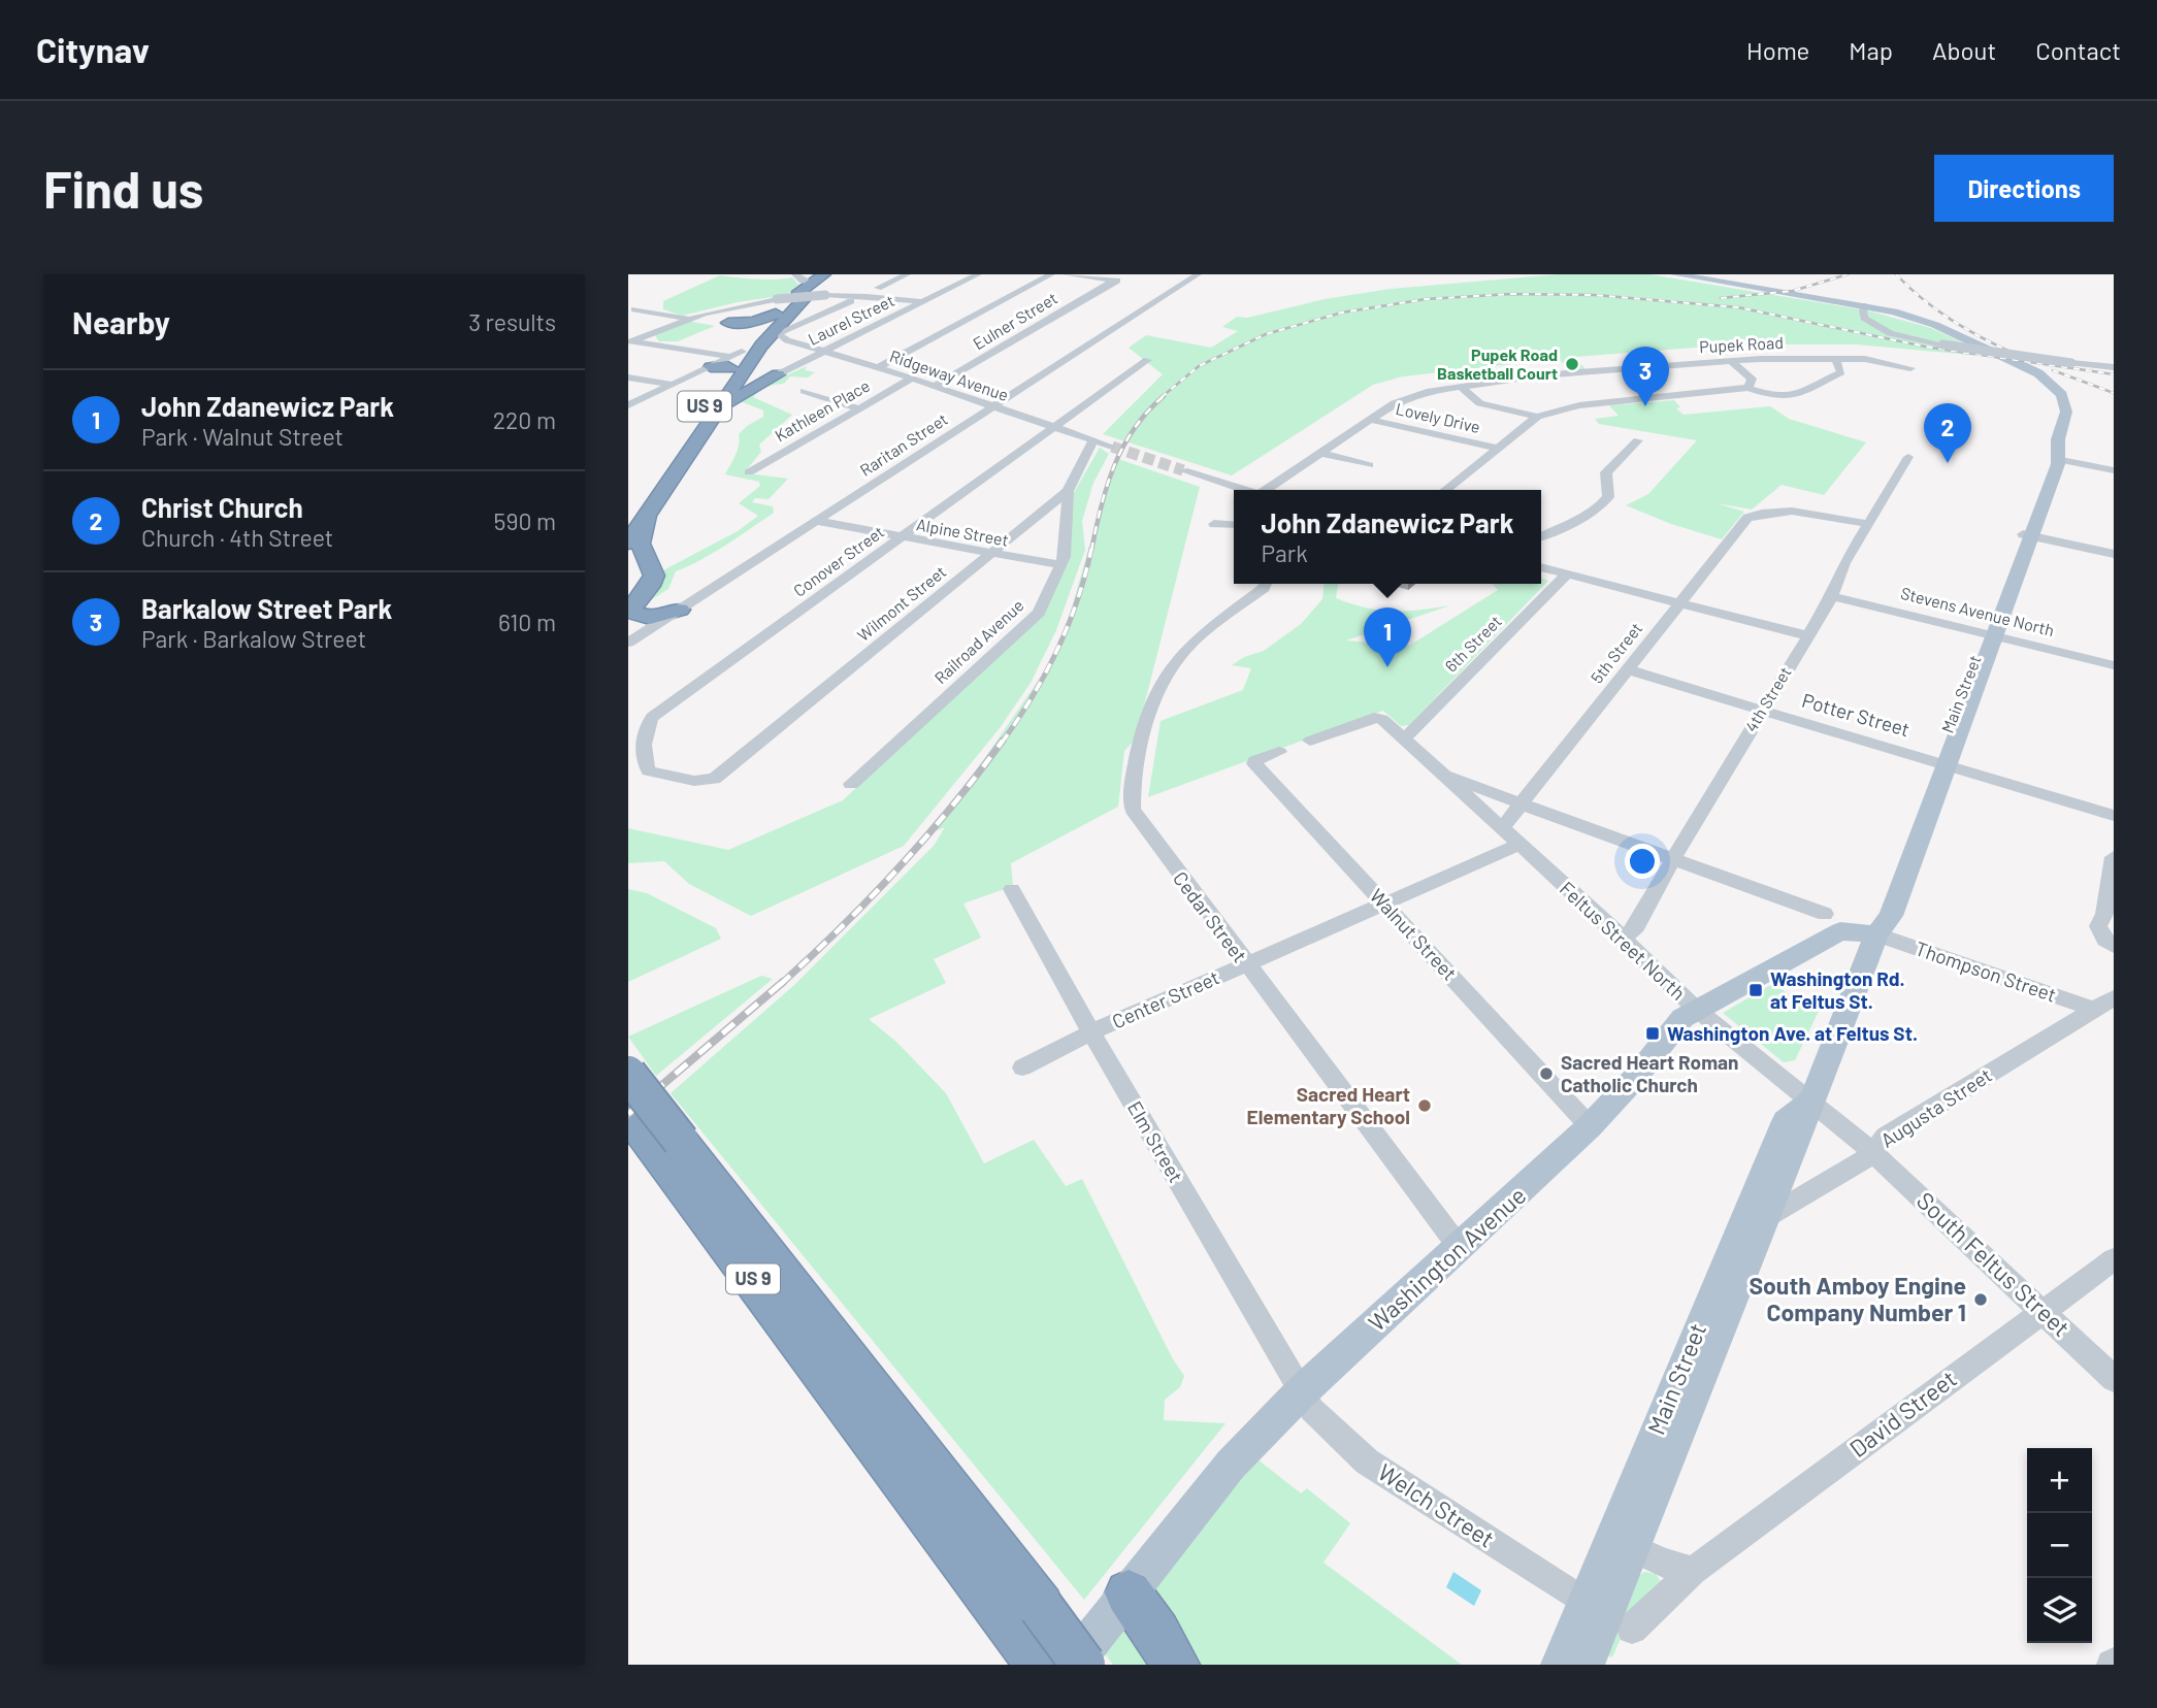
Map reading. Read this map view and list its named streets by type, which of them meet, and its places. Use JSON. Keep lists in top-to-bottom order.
{
  "streets": {
    "highway": ["US 9"],
    "main road": ["Main Street", "Washington Avenue"],
    "street": [
      "Laurel Street",
      "Eulner Street",
      "Pupek Road",
      "Ridgeway Avenue",
      "Kathleen Place",
      "Lovely Drive",
      "Raritan Street",
      "Alpine Street",
      "Conover Street",
      "Wilmont Street",
      "Stevens Avenue North",
      "Railroad Avenue",
      "6th Street",
      "5th Street",
      "4th Street",
      "Potter Street",
      "Cedar Street",
      "Walnut Street",
      "Feltus Street North",
      "Thompson Street",
      "Center Street",
      "Augusta Street",
      "Elm Street",
      "South Feltus Street",
      "David Street",
      "Welch Street"
    ]
  },
  "crossings": [
    ["Laurel Street", "Ridgeway Avenue"],
    ["Eulner Street", "Ridgeway Avenue"],
    ["Pupek Road", "Lovely Drive"],
    ["Ridgeway Avenue", "US 9"],
    ["Ridgeway Avenue", "Kathleen Place"],
    ["Ridgeway Avenue", "Raritan Street"],
    ["Ridgeway Avenue", "Conover Street"],
    ["Ridgeway Avenue", "Wilmont Street"],
    ["Raritan Street", "Alpine Street"],
    ["Alpine Street", "Conover Street"],
    ["Alpine Street", "Wilmont Street"],
    ["Alpine Street", "Railroad Avenue"],
    ["Conover Street", "Wilmont Street"],
    ["Wilmont Street", "Railroad Avenue"],
    ["Stevens Avenue North", "Main Street"],
    ["Stevens Avenue North", "4th Street"],
    ["6th Street", "Feltus Street North"],
    ["5th Street", "4th Street"],
    ["5th Street", "Potter Street"],
    ["5th Street", "Feltus Street North"],
    ["Main Street", "Potter Street"],
    ["Main Street", "Feltus Street North"],
    ["Main Street", "Thompson Street"],
    ["Main Street", "Augusta Street"],
    ["Main Street", "Welch Street"],
    ["4th Street", "Potter Street"],
    ["4th Street", "Feltus Street North"],
    ["Cedar Street", "Center Street"],
    ["Cedar Street", "Washington Avenue"],
    ["Walnut Street", "Center Street"],
    ["Walnut Street", "Washington Avenue"],
    ["Feltus Street North", "Center Street"],
    ["Feltus Street North", "Augusta Street"],
    ["Feltus Street North", "Washington Avenue"],
    ["Feltus Street North", "South Feltus Street"],
    ["Thompson Street", "Augusta Street"],
    ["Center Street", "Elm Street"],
    ["Augusta Street", "South Feltus Street"],
    ["Elm Street", "Washington Avenue"],
    ["Elm Street", "Welch Street"],
    ["Washington Avenue", "Welch Street"],
    ["South Feltus Street", "David Street"]
  ],
  "places": {
    "other": [
      "Pupek Road Basketball Court",
      "Sacred Heart Roman Catholic Church",
      "Sacred Heart Elementary School",
      "South Amboy Engine Company Number 1"
    ],
    "transit": ["Washington Rd. at Feltus St.", "Washington Ave. at Feltus St."]
  },
  "page": {
    "header": "Citynav",
    "nav": [
      "Home",
      "Map",
      "About",
      "Contact"
    ],
    "buttons": "Directions",
    "title": "Find us",
    "heading": ["Nearby", "3 results"],
    "pins": ["3", "2", "1"],
    "list": [
      {
        "mark": "1",
        "name": "John Zdanewicz Park",
        "note": "Park · Walnut Street",
        "value": "220 m"
      },
      {
        "mark": "2",
        "name": "Christ Church",
        "note": "Church · 4th Street",
        "value": "590 m"
      },
      {
        "mark": "3",
        "name": "Barkalow Street Park",
        "note": "Park · Barkalow Street",
        "value": "610 m"
      }
    ],
    "popup": ["John Zdanewicz Park", "Park"],
    "map_buttons": ["+", "−"]
  }
}
